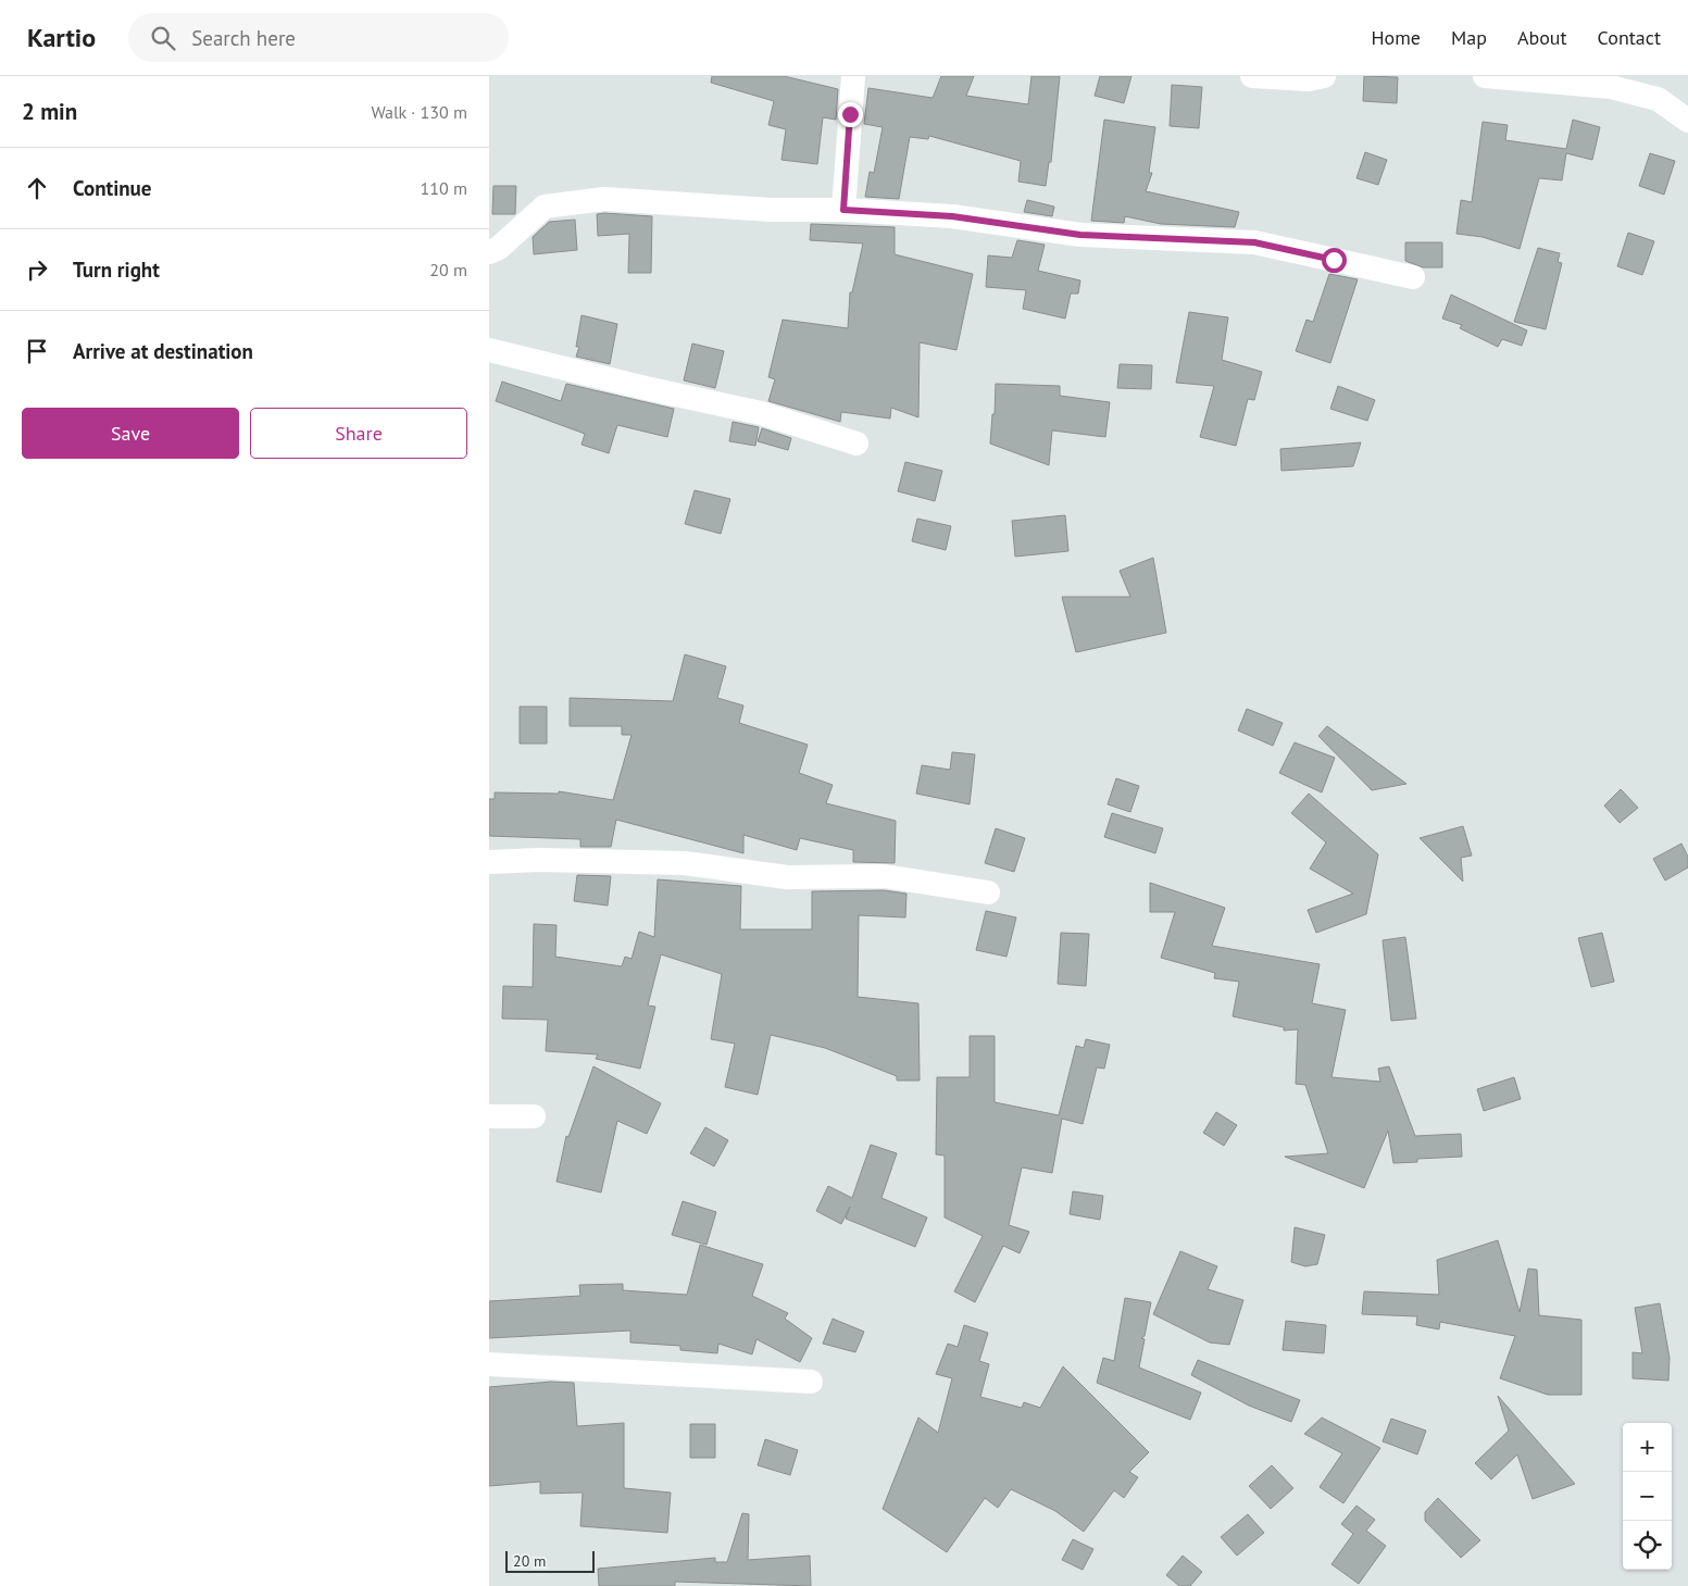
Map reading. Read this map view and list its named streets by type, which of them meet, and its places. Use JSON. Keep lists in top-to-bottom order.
{
  "scale_bar": "20 m",
  "page": {
    "header": "Kartio",
    "search": "Search here",
    "nav": [
      "Home",
      "Map",
      "About",
      "Contact"
    ],
    "heading": ["2 min", "Walk · 130 m"],
    "list": [
      ["Continue", "110 m"],
      ["Turn right", "20 m"],
      "Arrive at destination"
    ],
    "buttons": ["Save", "Share"],
    "map_buttons": ["+", "−"],
    "scale": "20 m"
  }
}
